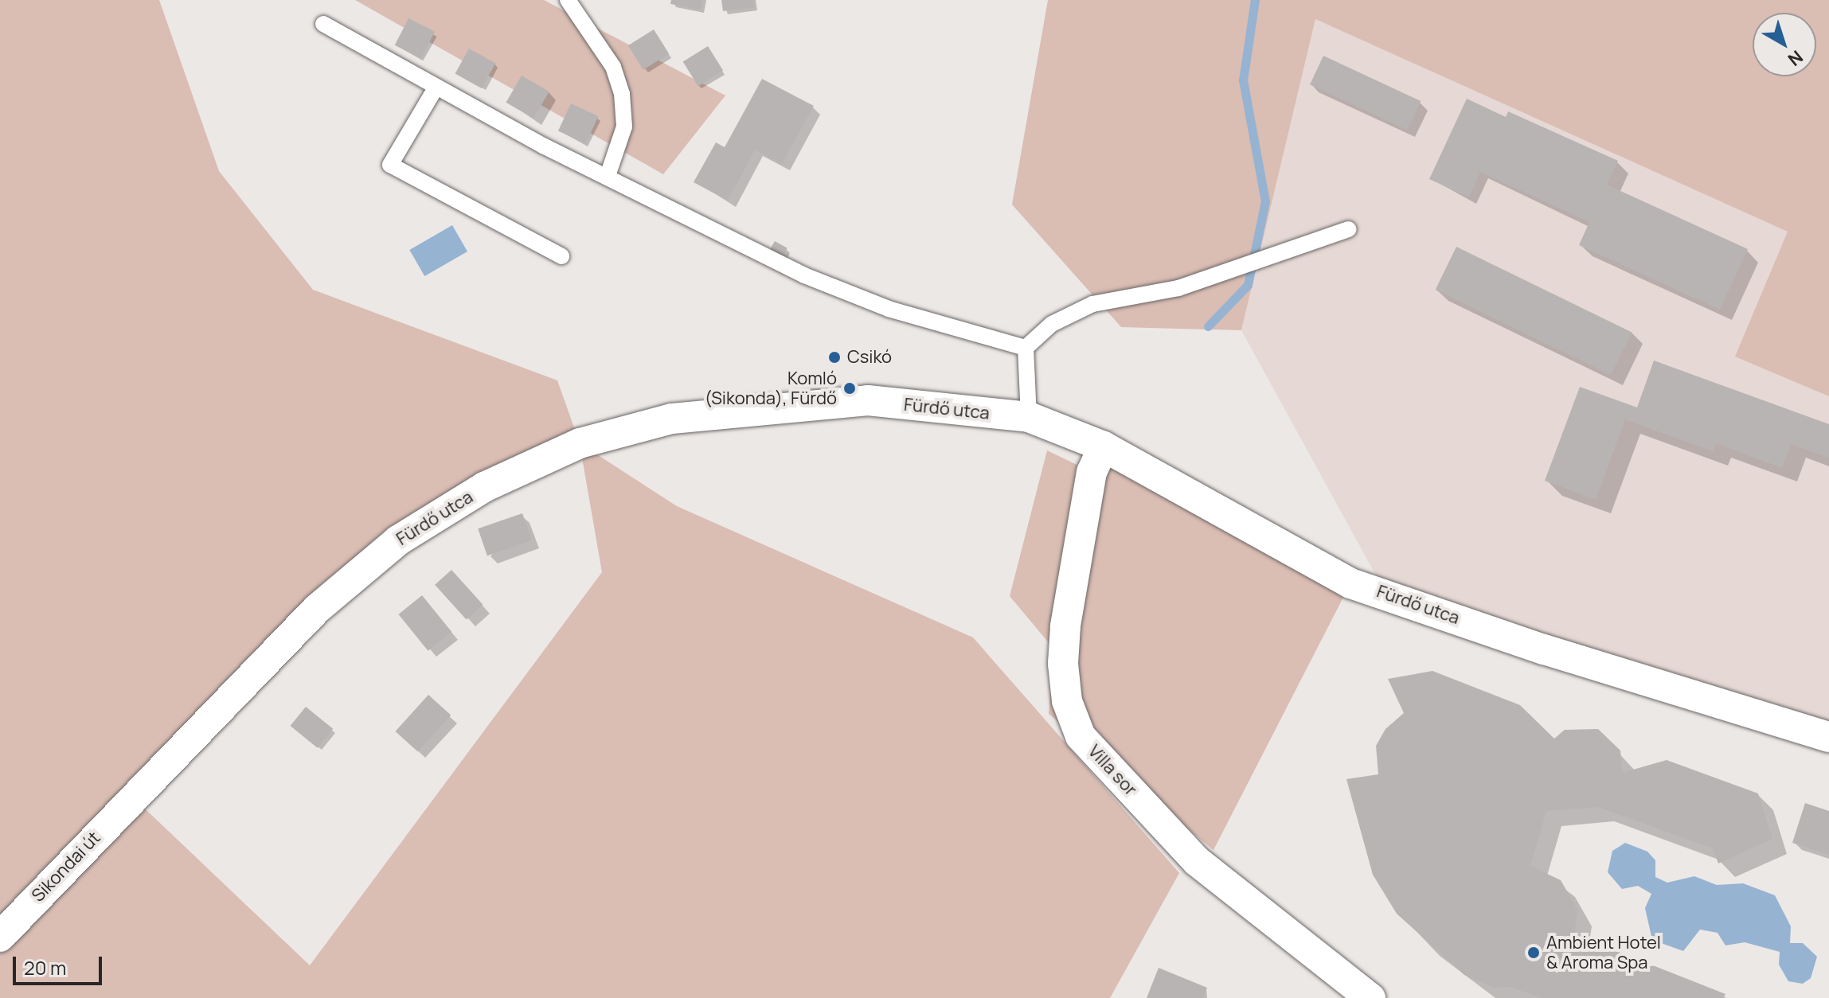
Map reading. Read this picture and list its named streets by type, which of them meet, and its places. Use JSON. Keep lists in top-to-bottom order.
{
  "streets": {
    "street": ["Fürdő utca", "Villa sor", "Sikondai út"]
  },
  "crossings": [
    ["Fürdő utca", "Villa sor"],
    ["Fürdő utca", "Sikondai út"]
  ],
  "places": ["Csikó", "Komló (Sikonda), Fürdő", "Ambient Hotel & Aroma Spa"],
  "scale_bar": "20 m",
  "north": "bottom right"
}
